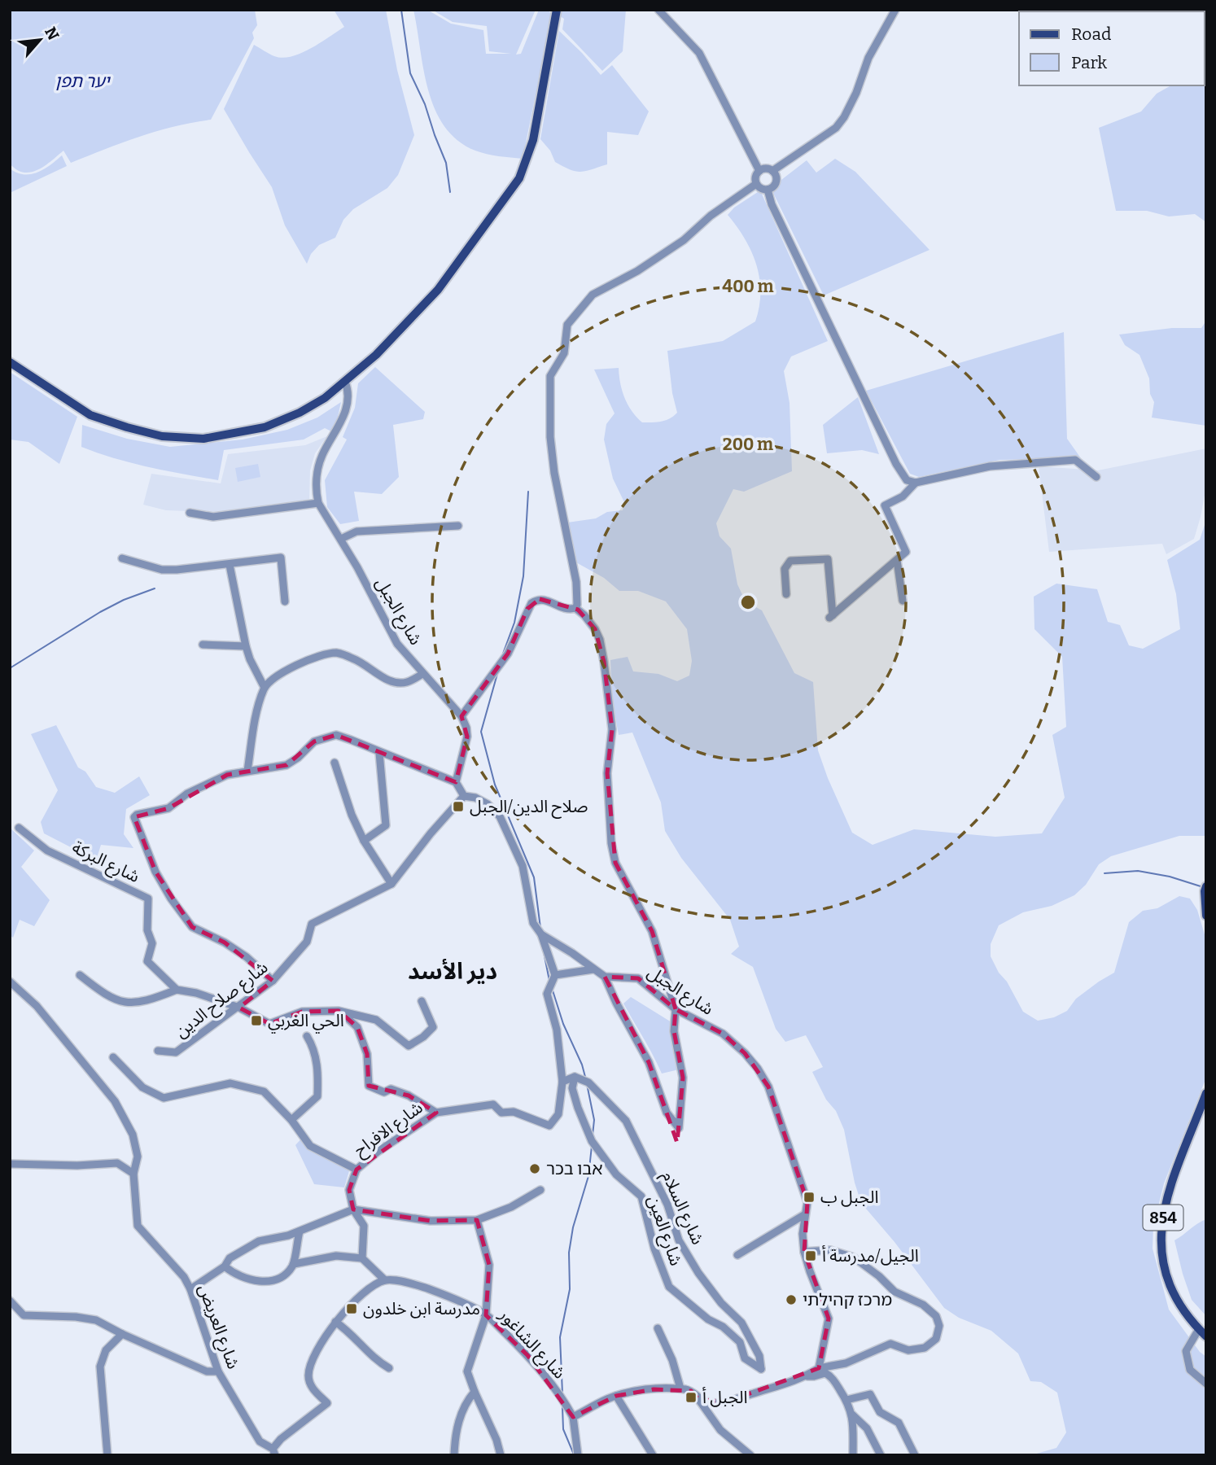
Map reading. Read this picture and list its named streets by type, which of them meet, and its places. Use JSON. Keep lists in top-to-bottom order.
{
  "streets": {
    "main road": ["854"],
    "street": [
      "شارع الجبل",
      "شارع البركة",
      "شارع صلاح الدين",
      "شارع الافراح",
      "شارع السلام",
      "شارع العين",
      "شارع العريض",
      "شارع الشاغور"
    ]
  },
  "crossings": [
    ["شارع السلام", "شارع العين"]
  ],
  "districts": ["دير الأسد"],
  "parks": ["יער תפן"],
  "places": {
    "transit": [
      "صلاح الدين/الجبل",
      "الحي الغربي",
      "الجبل ب",
      "الجيل/مدرسة أ",
      "مدرسة ابن خلدون",
      "الجبل أ"
    ],
    "other": ["אבו בכר", "מרכז קהילתי"]
  },
  "legend": ["Road", "Park"],
  "north": "top right",
  "rings": ["400 m", "200 m"]
}
